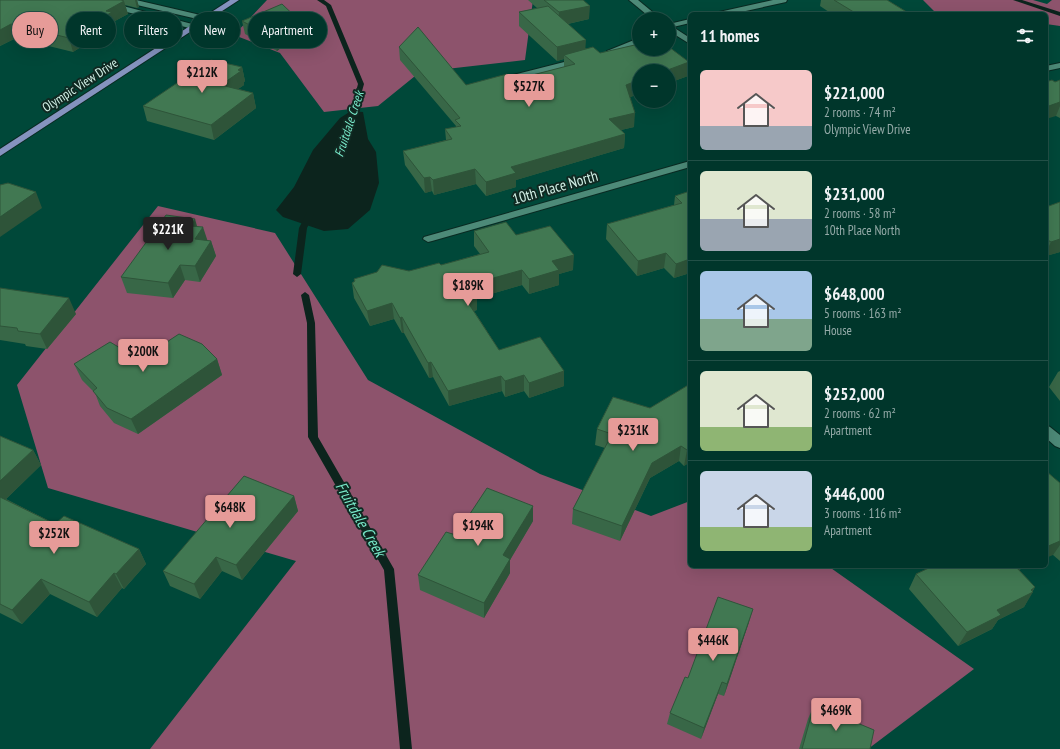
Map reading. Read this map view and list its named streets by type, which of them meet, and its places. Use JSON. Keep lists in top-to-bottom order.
{
  "streets": {
    "main road": ["Olympic View Drive"],
    "street": ["10th Place North"]
  },
  "water": ["Fruitdale Creek"],
  "page": {
    "map_buttons": ["+", "−"],
    "chip": [
      "Buy",
      "Rent",
      "Filters",
      "New",
      "Apartment"
    ],
    "heading": "11 homes",
    "price": [
      "$212K",
      "$527K",
      "$221K",
      "$189K",
      "$200K",
      "$231K",
      "$648K",
      "$194K",
      "$252K",
      "$446K",
      "$469K"
    ],
    "list": [
      {
        "name": "$221,000",
        "note": "2 rooms · 74 m² · Olympic View Drive"
      },
      {
        "name": "$231,000",
        "note": "2 rooms · 58 m² · 10th Place North"
      },
      {
        "name": "$648,000",
        "note": "5 rooms · 163 m² · House"
      },
      {
        "name": "$252,000",
        "note": "2 rooms · 62 m² · Apartment"
      },
      {
        "name": "$446,000",
        "note": "3 rooms · 116 m² · Apartment"
      }
    ]
  }
}
